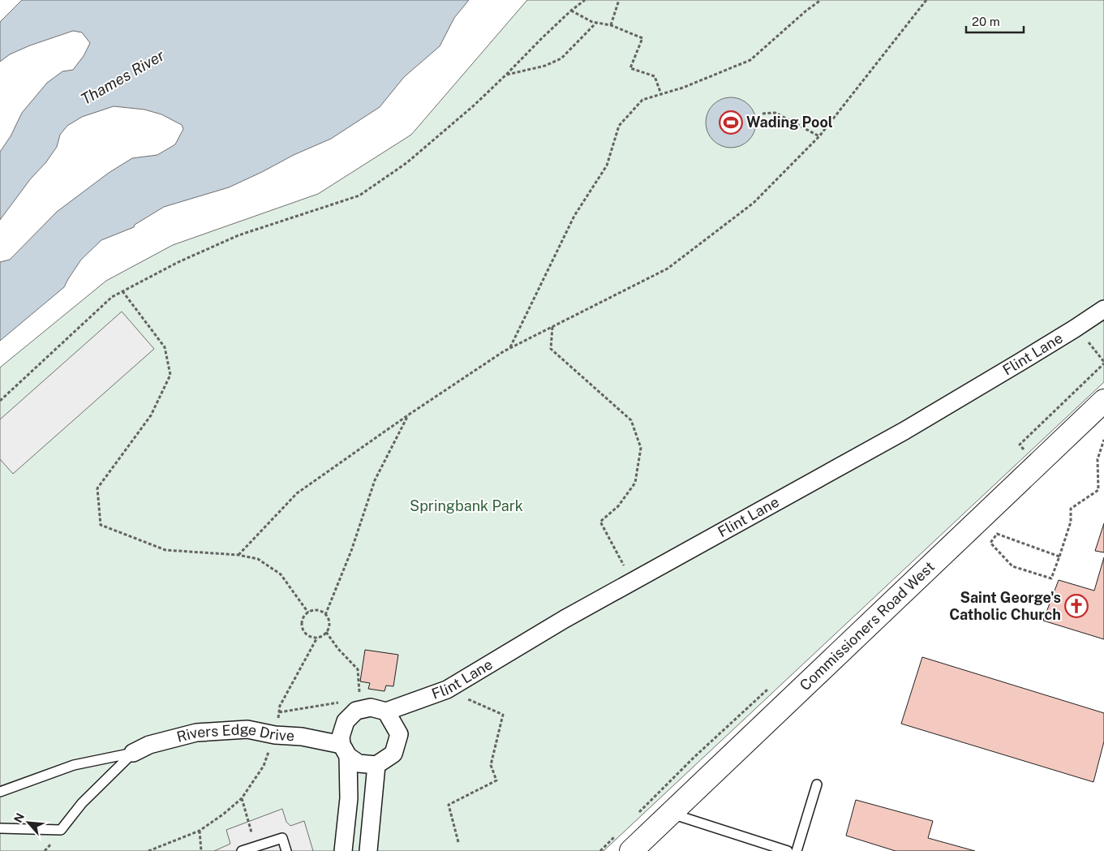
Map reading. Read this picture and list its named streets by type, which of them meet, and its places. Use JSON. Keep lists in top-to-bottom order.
{
  "streets": {
    "main road": ["Commissioners Road West"],
    "street": ["Flint Lane", "Rivers Edge Drive"]
  },
  "crossings": [
    ["Flint Lane", "Rivers Edge Drive"]
  ],
  "water": ["Thames River"],
  "parks": ["Springbank Park"],
  "places": {
    "sports": ["Wading Pool"],
    "church": ["Saint George's Catholic Church"]
  },
  "scale_bar": "20 m",
  "north": "top left"
}
